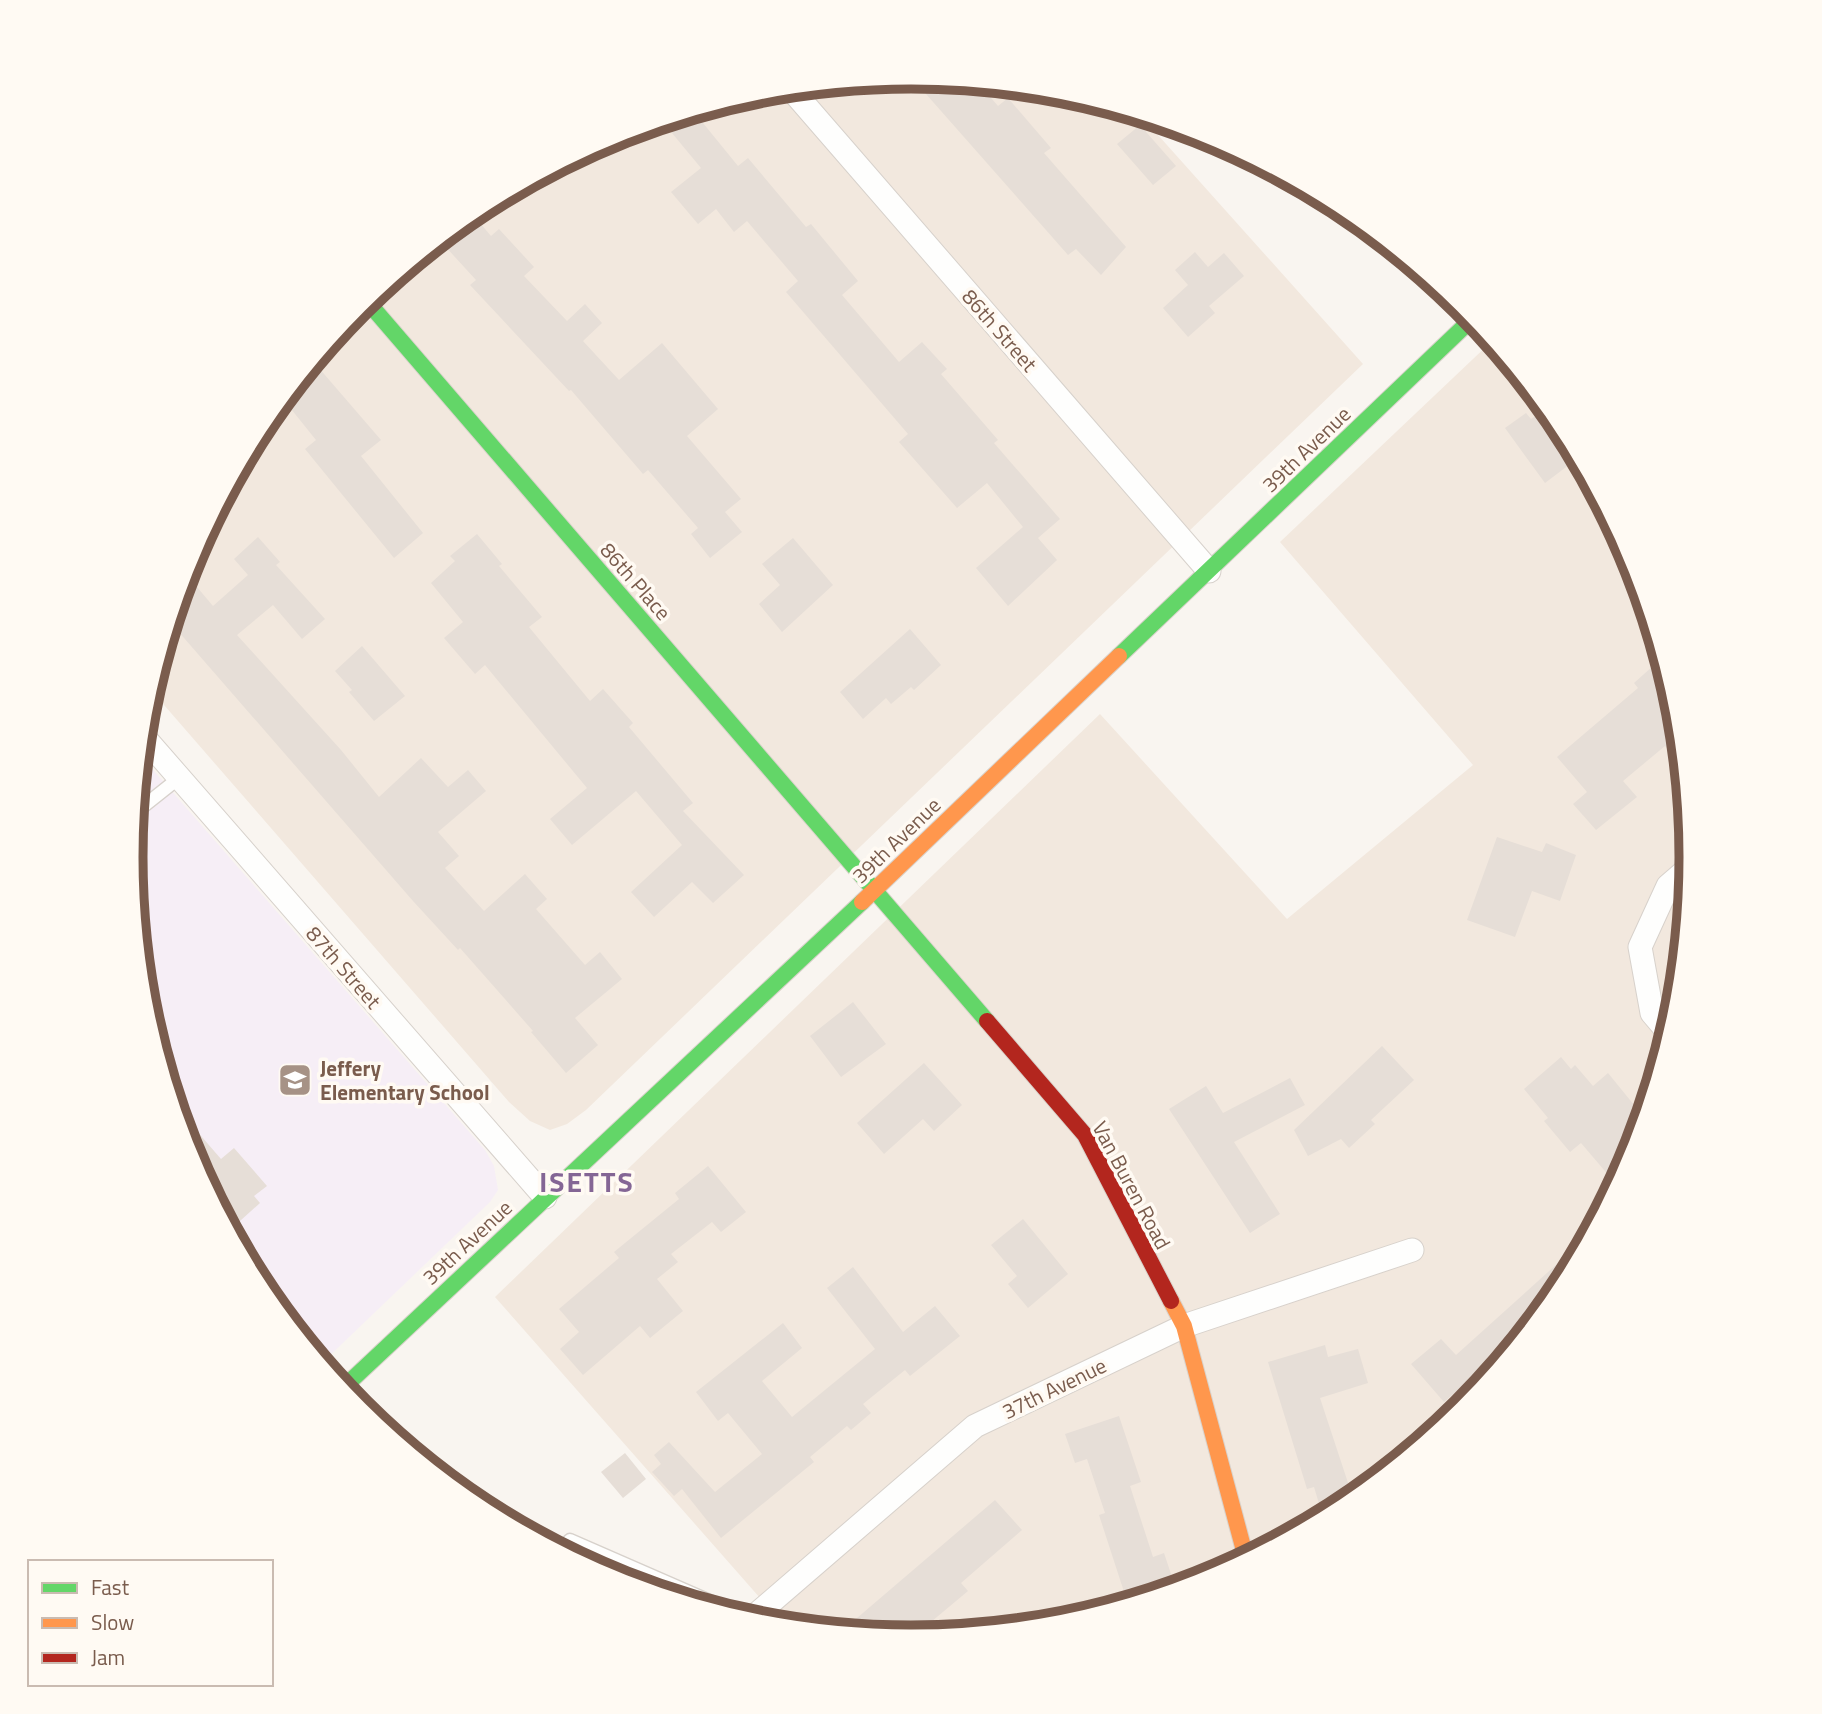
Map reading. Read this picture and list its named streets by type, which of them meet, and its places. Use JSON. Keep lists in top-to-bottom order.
{
  "streets": {
    "main road": ["39th Avenue", "86th Place", "Van Buren Road"],
    "street": ["86th Street", "87th Street", "37th Avenue"]
  },
  "crossings": [
    ["86th Street", "39th Avenue"],
    ["39th Avenue", "86th Place"],
    ["39th Avenue", "87th Street"],
    ["39th Avenue", "Van Buren Road"],
    ["86th Place", "Van Buren Road"],
    ["Van Buren Road", "37th Avenue"]
  ],
  "districts": ["ISETTS"],
  "places": {
    "school or university": ["Jeffery Elementary School"]
  },
  "legend": ["Fast", "Slow", "Jam"]
}
